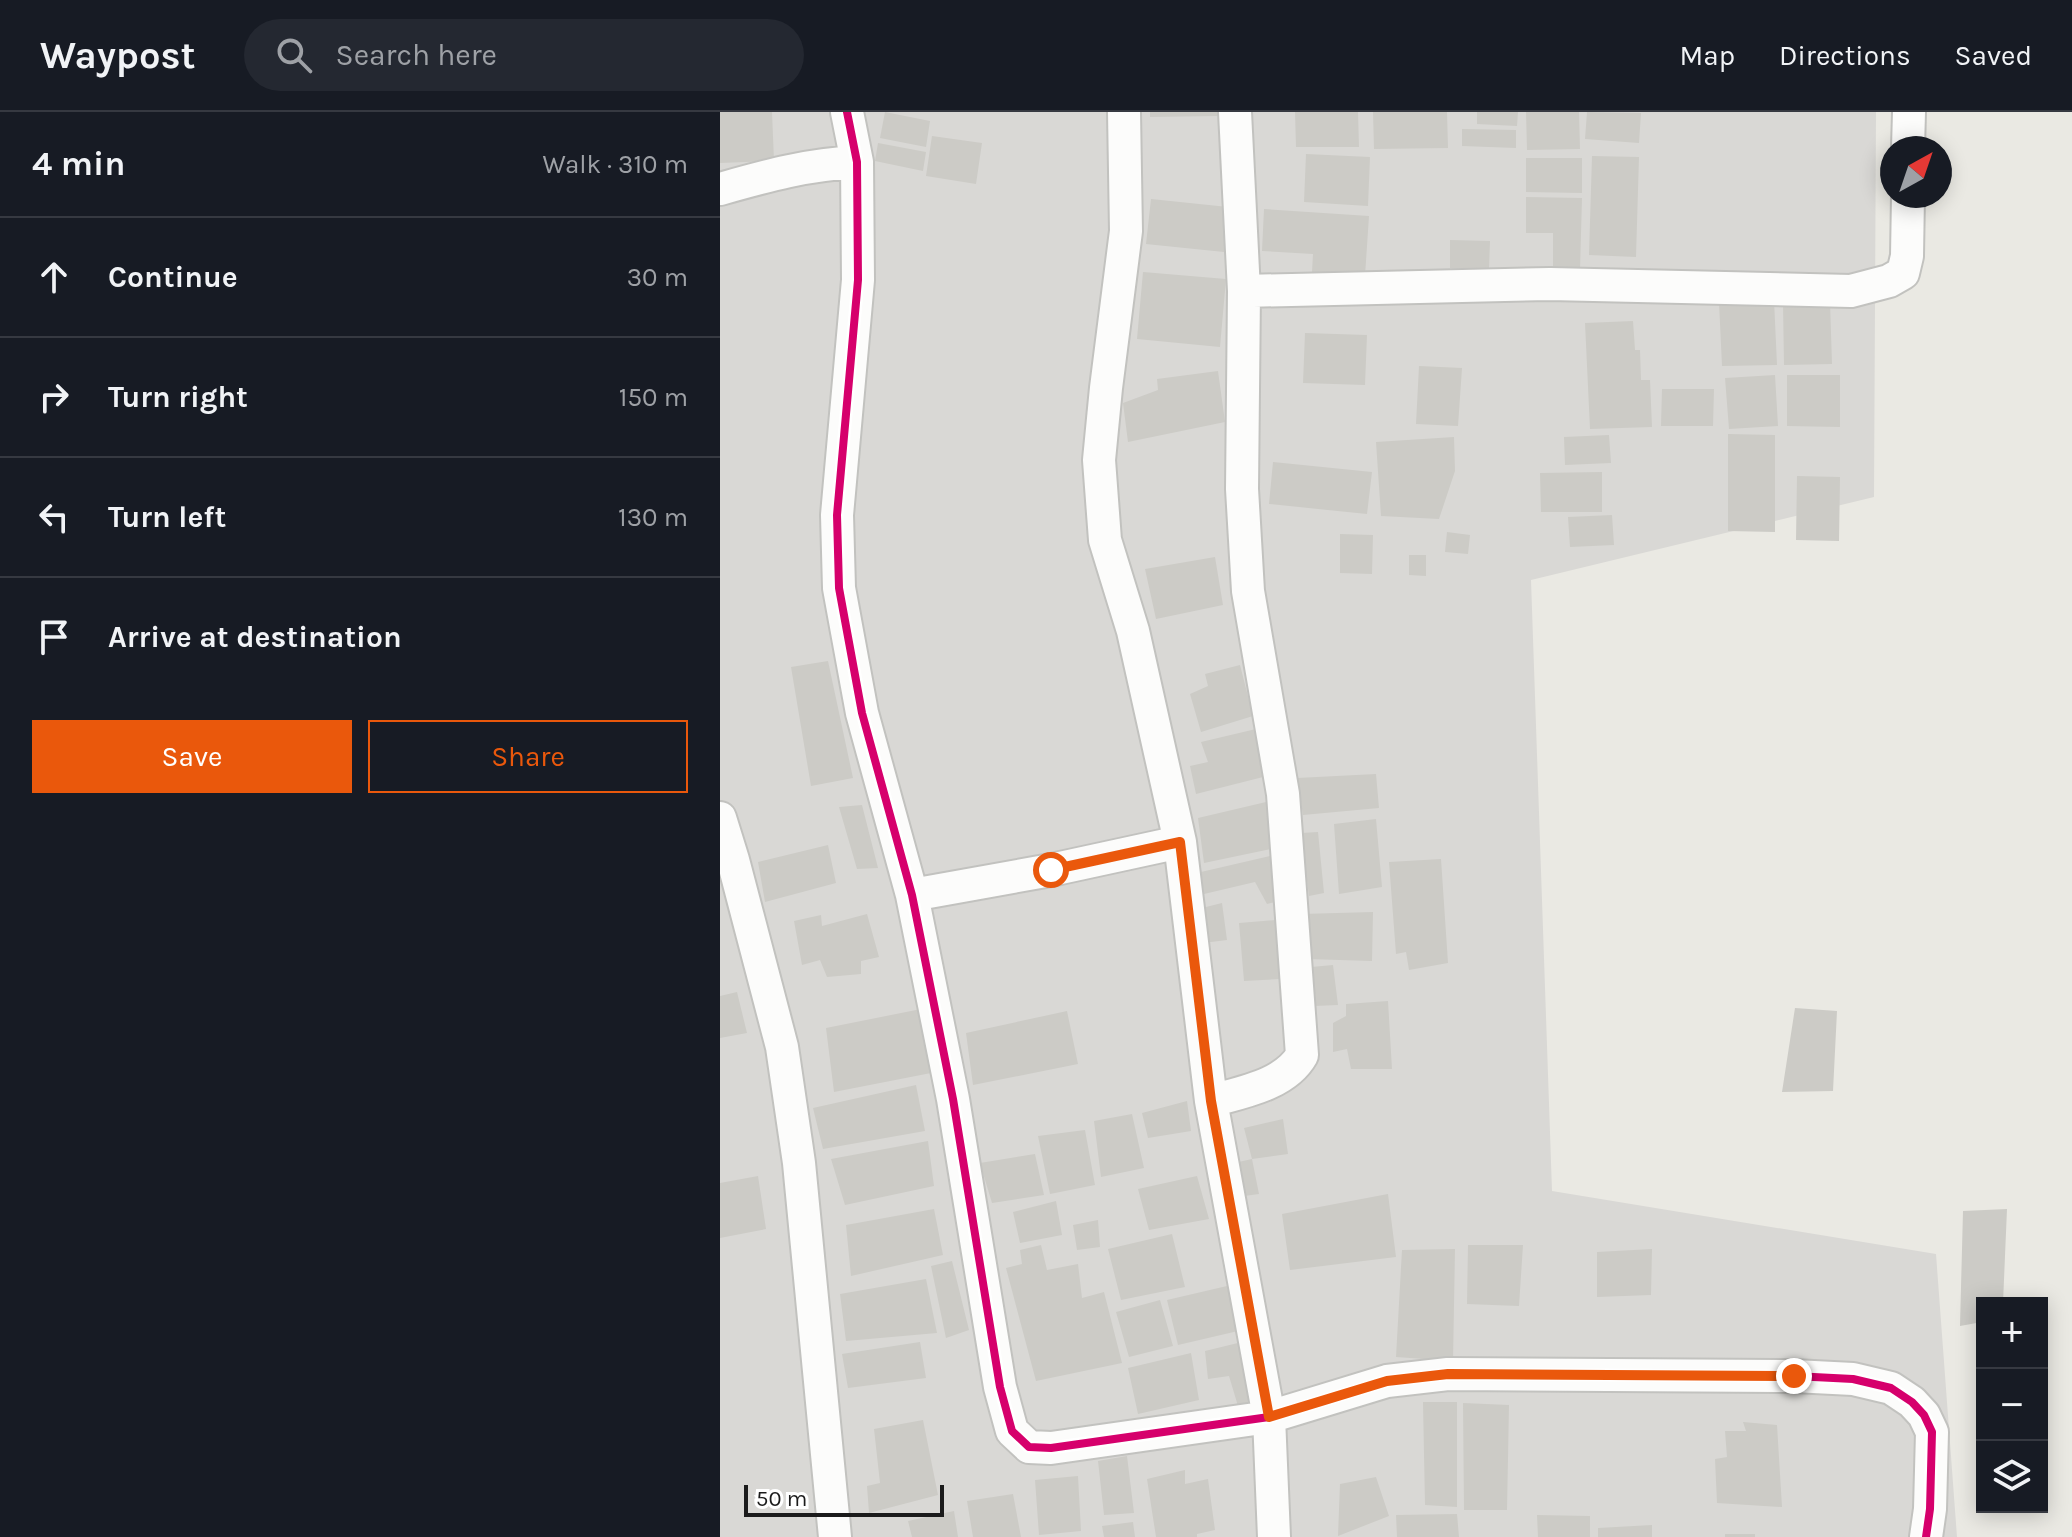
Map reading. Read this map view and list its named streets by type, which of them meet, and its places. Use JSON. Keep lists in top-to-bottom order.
{
  "scale_bar": "50 m",
  "north": "top right",
  "page": {
    "header": "Waypost",
    "search": "Search here",
    "nav": ["Map", "Directions", "Saved"],
    "heading": ["4 min", "Walk · 310 m"],
    "list": [
      ["Continue", "30 m"],
      ["Turn right", "150 m"],
      ["Turn left", "130 m"],
      "Arrive at destination"
    ],
    "buttons": ["Save", "Share"],
    "map_buttons": ["+", "−"],
    "scale": "50 m"
  }
}
